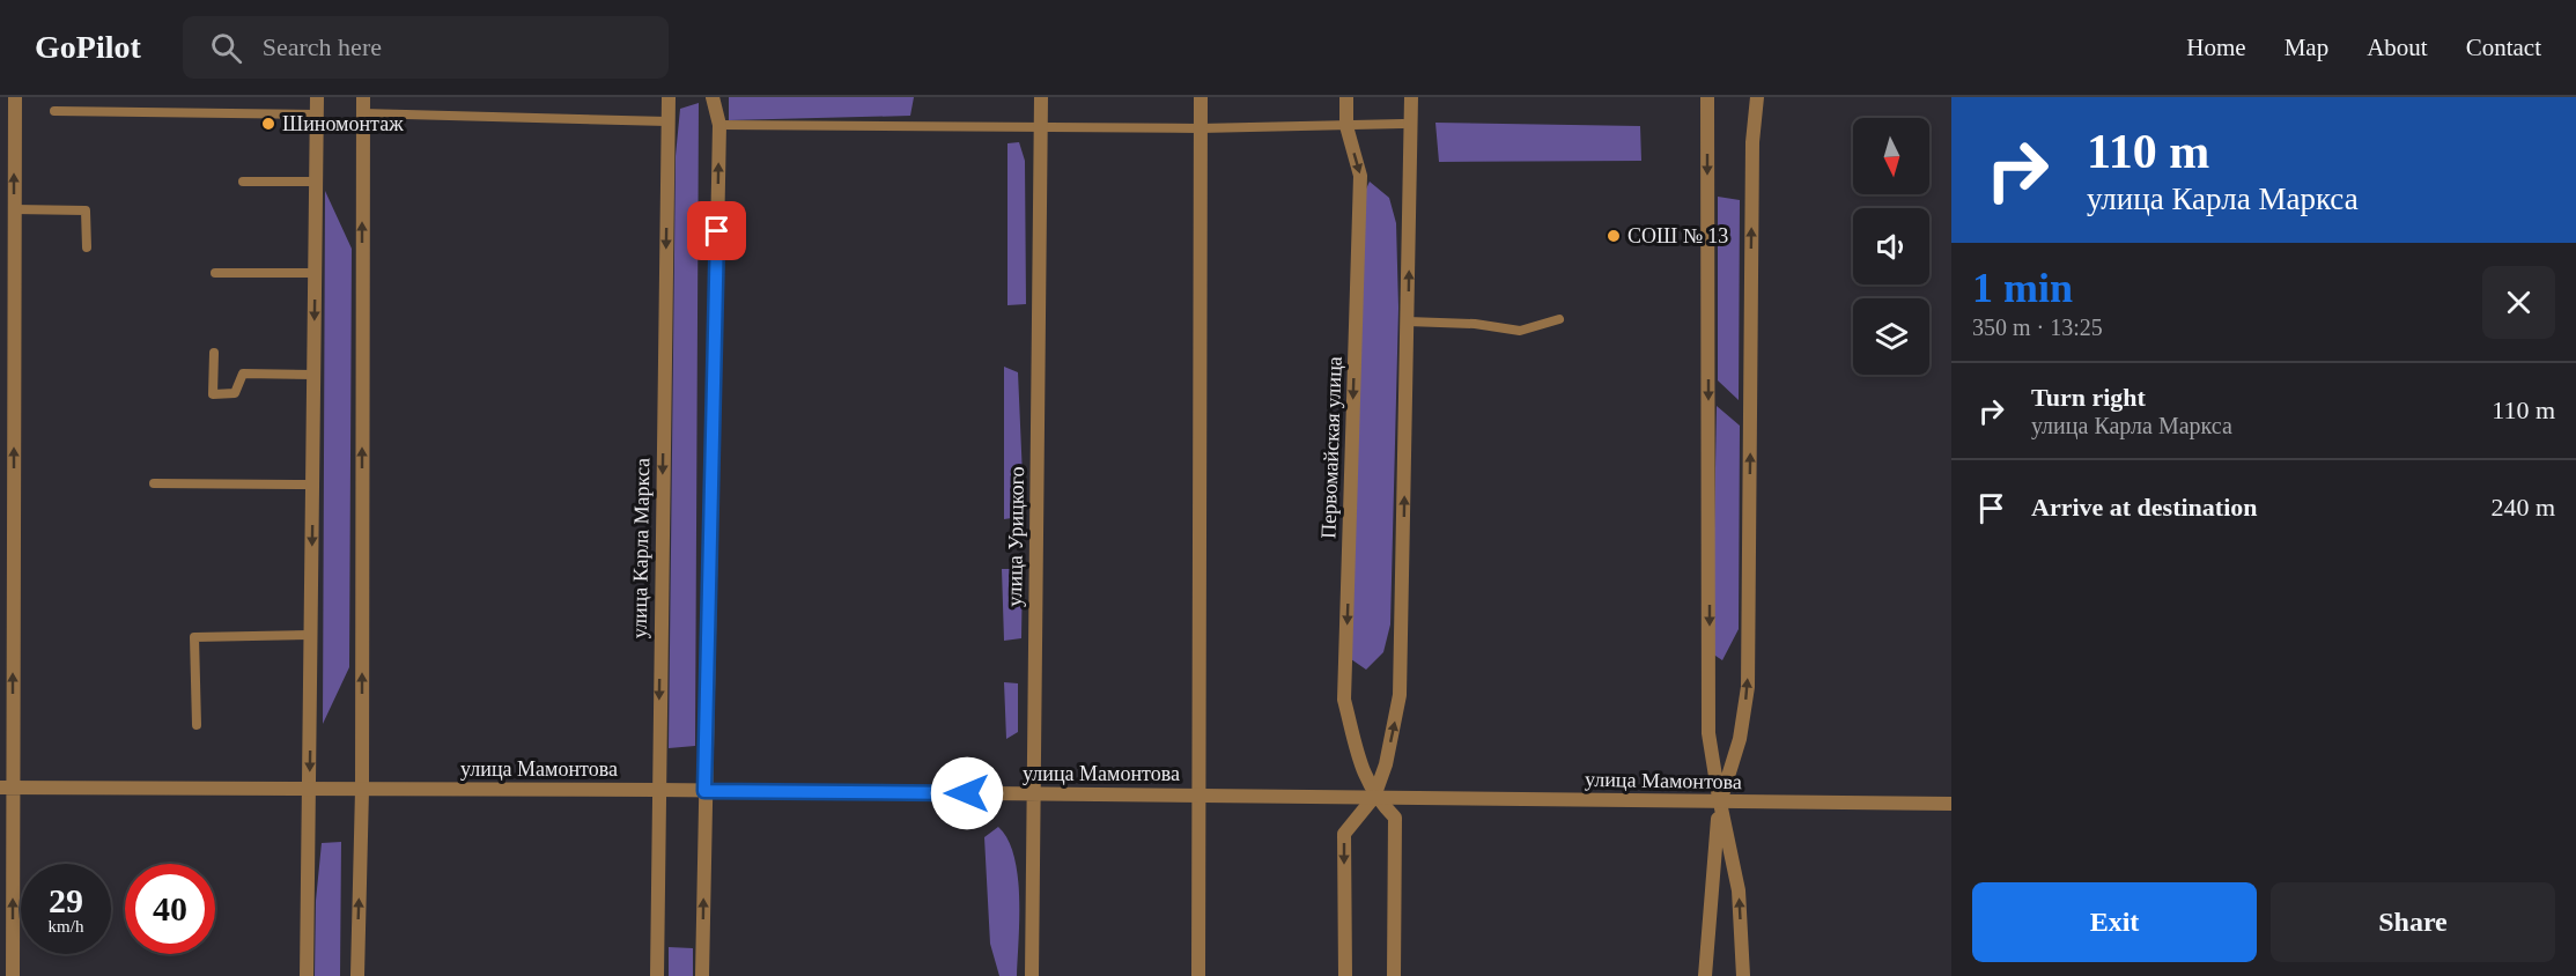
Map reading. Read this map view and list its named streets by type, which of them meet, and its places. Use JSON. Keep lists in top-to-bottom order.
{
  "streets": {
    "street": [
      "Первомайская улица",
      "улица Урицкого",
      "улица Карла Маркса",
      "улица Мамонтова"
    ]
  },
  "crossings": [
    ["Первомайская улица", "улица Мамонтова"],
    ["улица Урицкого", "улица Мамонтова"],
    ["улица Карла Маркса", "улица Мамонтова"]
  ],
  "places": ["Шиномонтаж", "СОШ № 13"],
  "north": "bottom",
  "page": {
    "header": "GoPilot",
    "search": "Search here",
    "nav": [
      "Home",
      "Map",
      "About",
      "Contact"
    ],
    "turn": ["110 m", "улица Карла Маркса"],
    "heading": ["1 min", "350 m · 13:25"],
    "list": [
      {
        "name": "Turn right",
        "note": "улица Карла Маркса",
        "value": "110 m"
      },
      {
        "name": "Arrive at destination",
        "value": "240 m"
      }
    ],
    "speed": "29 km/h",
    "limit": "40",
    "buttons": ["Exit", "Share"]
  }
}
